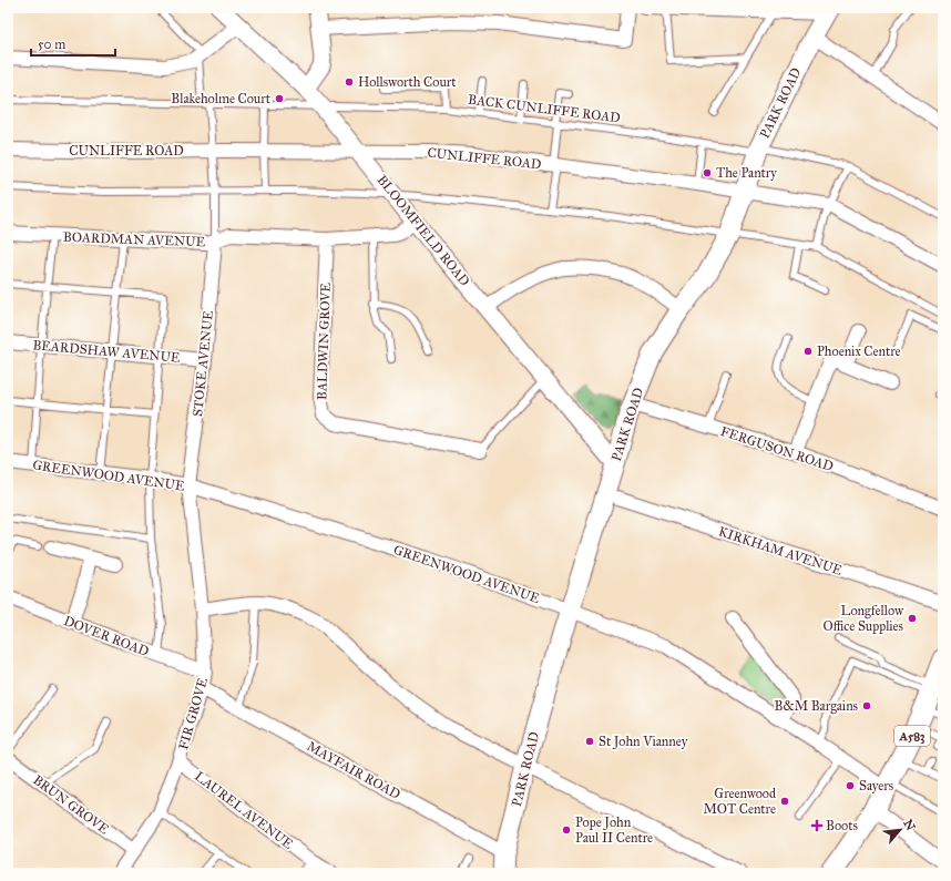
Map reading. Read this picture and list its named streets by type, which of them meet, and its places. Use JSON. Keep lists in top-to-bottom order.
{
  "streets": {
    "main road": ["PARK ROAD", "A583"],
    "street": [
      "CUNLIFFE ROAD",
      "BLOOMFIELD ROAD",
      "BOARDMAN AVENUE",
      "BALDWIN GROVE",
      "BEARDSHAW AVENUE",
      "STOKE AVENUE",
      "FERGUSON ROAD",
      "GREENWOOD AVENUE",
      "KIRKHAM AVENUE",
      "DOVER ROAD",
      "FIR GROVE",
      "MAYFAIR ROAD",
      "BRUN GROVE",
      "LAUREL AVENUE"
    ],
    "lane": ["BACK CUNLIFFE ROAD"]
  },
  "crossings": [
    ["PARK ROAD", "BACK CUNLIFFE ROAD"],
    ["PARK ROAD", "CUNLIFFE ROAD"],
    ["PARK ROAD", "BLOOMFIELD ROAD"],
    ["PARK ROAD", "FERGUSON ROAD"],
    ["PARK ROAD", "GREENWOOD AVENUE"],
    ["PARK ROAD", "MAYFAIR ROAD"],
    ["BACK CUNLIFFE ROAD", "BLOOMFIELD ROAD"],
    ["CUNLIFFE ROAD", "BLOOMFIELD ROAD"],
    ["BLOOMFIELD ROAD", "BOARDMAN AVENUE"],
    ["BOARDMAN AVENUE", "BALDWIN GROVE"],
    ["BOARDMAN AVENUE", "STOKE AVENUE"],
    ["BEARDSHAW AVENUE", "STOKE AVENUE"],
    ["STOKE AVENUE", "GREENWOOD AVENUE"],
    ["STOKE AVENUE", "FIR GROVE"],
    ["GREENWOOD AVENUE", "FIR GROVE"],
    ["GREENWOOD AVENUE", "A583"],
    ["DOVER ROAD", "FIR GROVE"],
    ["FIR GROVE", "MAYFAIR ROAD"],
    ["FIR GROVE", "BRUN GROVE"],
    ["FIR GROVE", "LAUREL AVENUE"]
  ],
  "places": {
    "other": [
      "Hollsworth Court",
      "Blakeholme Court",
      "The Pantry",
      "Phoenix Centre",
      "Longfellow Office Supplies",
      "B&M Bargains",
      "St John Vianney",
      "Sayers",
      "Greenwood MOT Centre",
      "Pope John Paul II Centre"
    ],
    "health": ["Boots"]
  },
  "scale_bar": "50 m",
  "north": "top right"
}
